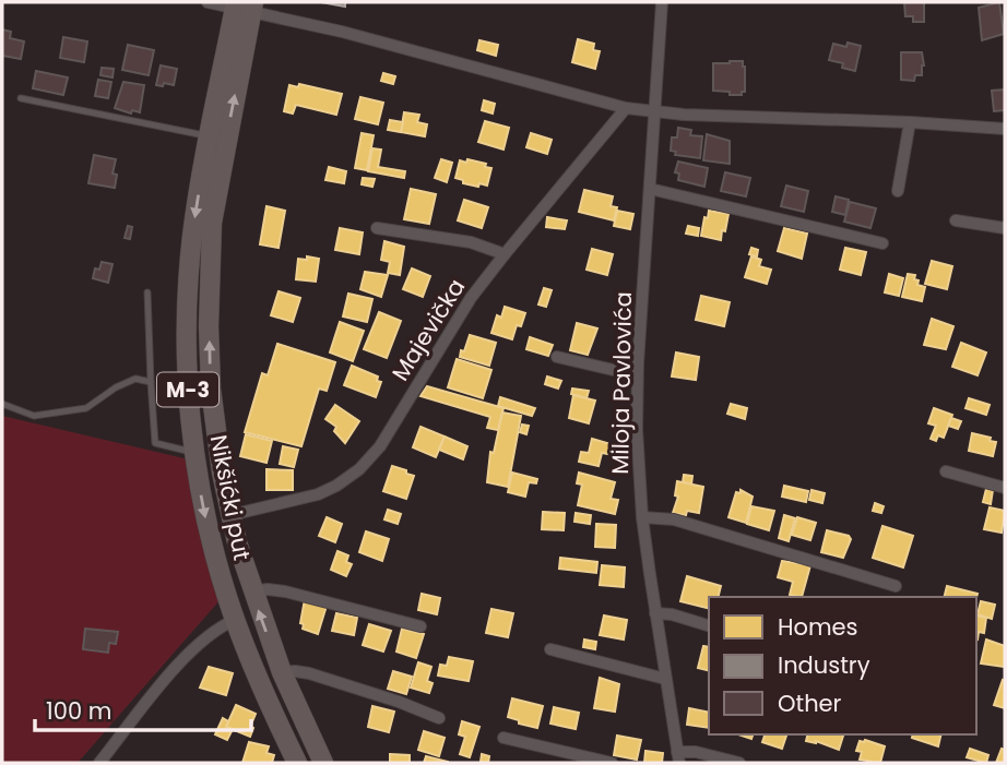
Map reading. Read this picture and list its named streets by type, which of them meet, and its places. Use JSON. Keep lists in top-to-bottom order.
{
  "streets": {
    "main road": ["M-3", "Nikšićki put"],
    "street": ["Majevička", "Miloja Pavlovića"]
  },
  "legend": ["Homes", "Industry", "Other"],
  "scale_bar": "100 m"
}
